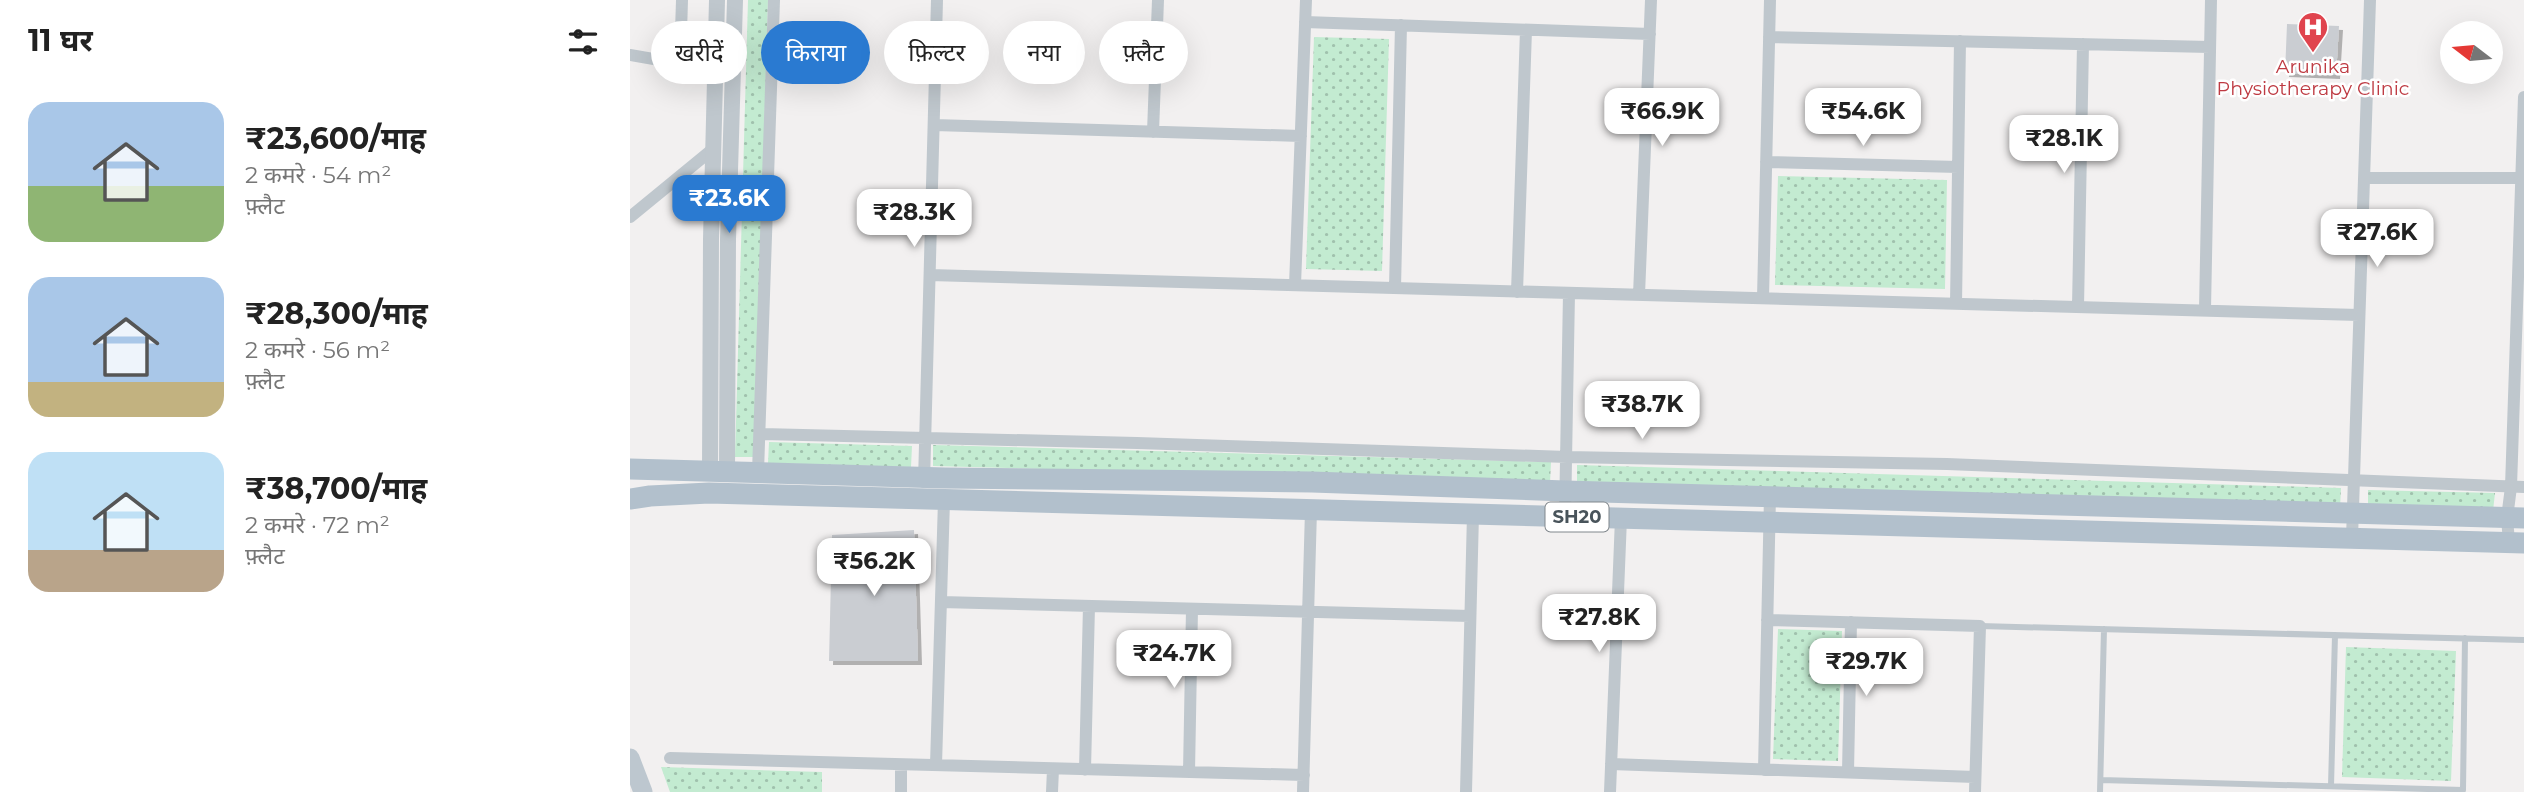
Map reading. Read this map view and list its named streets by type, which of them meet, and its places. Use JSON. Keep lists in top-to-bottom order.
{
  "streets": {
    "main road": ["SH20"]
  },
  "places": {
    "hospital": ["Arunika Physiotherapy Clinic"]
  },
  "north": "left",
  "page": {
    "heading": "11 घर",
    "chip": [
      "खरीदें",
      "किराया",
      "फ़िल्टर",
      "नया",
      "फ़्लैट"
    ],
    "list": [
      {
        "name": "₹23,600/माह",
        "note": "2 कमरे · 54 m² · फ़्लैट"
      },
      {
        "name": "₹28,300/माह",
        "note": "2 कमरे · 56 m² · फ़्लैट"
      },
      {
        "name": "₹38,700/माह",
        "note": "2 कमरे · 72 m² · फ़्लैट"
      }
    ],
    "price": [
      "₹66.9K",
      "₹54.6K",
      "₹28.1K",
      "₹23.6K",
      "₹28.3K",
      "₹27.6K",
      "₹38.7K",
      "₹56.2K",
      "₹27.8K",
      "₹24.7K",
      "₹29.7K"
    ]
  }
}
